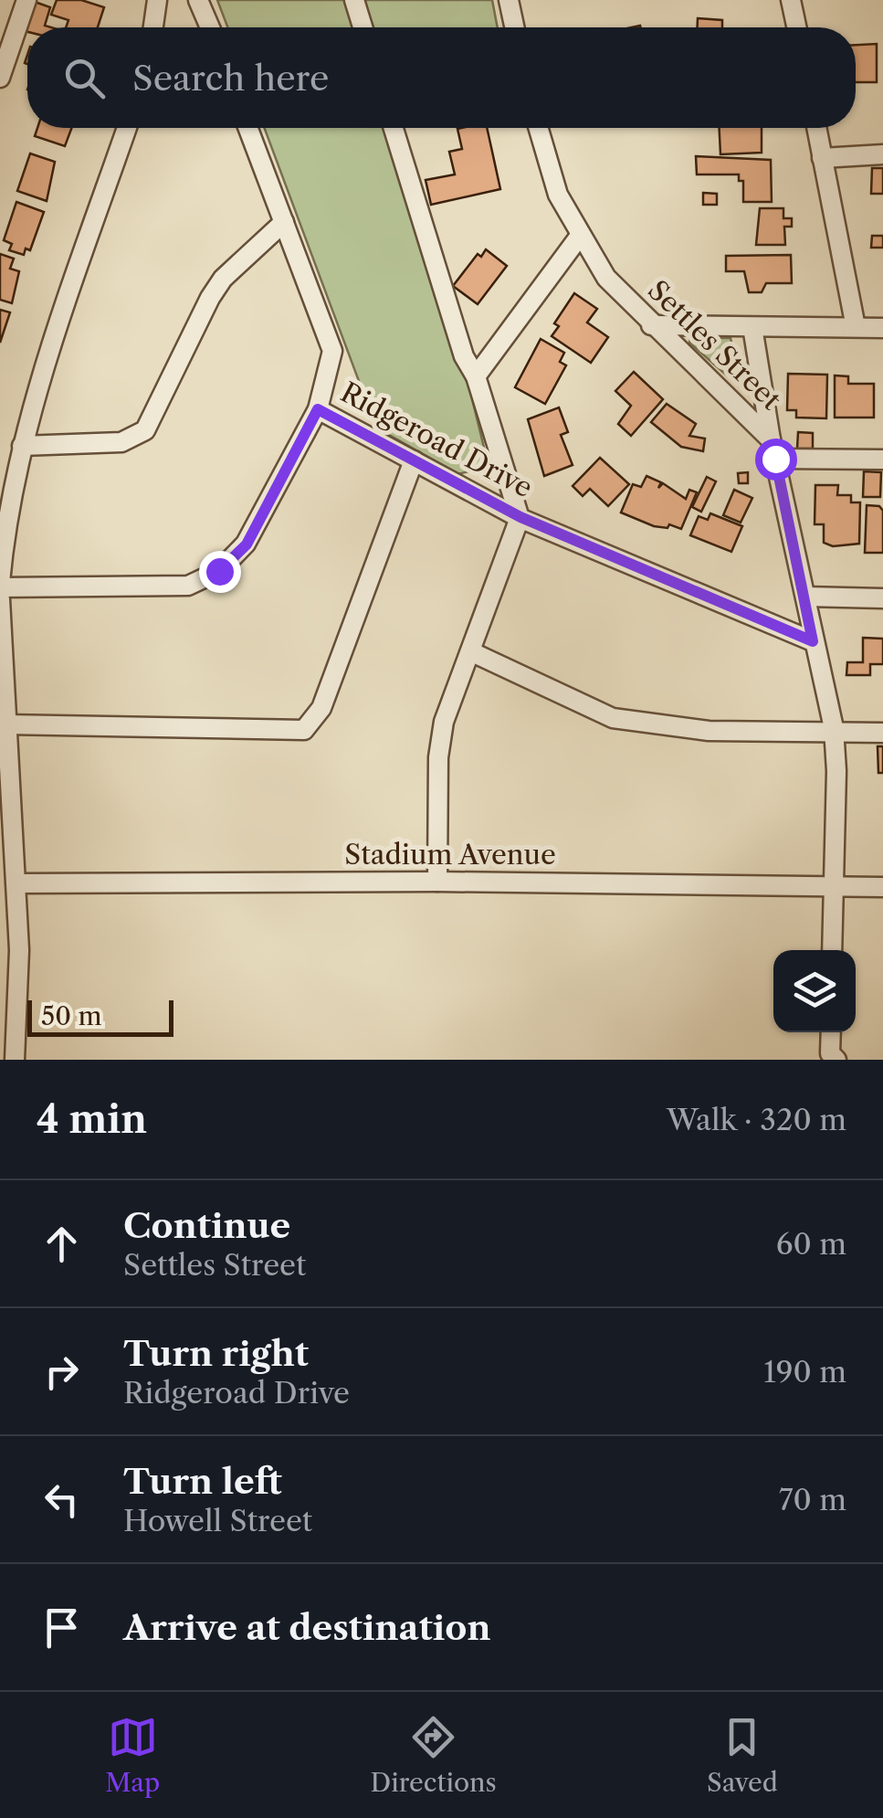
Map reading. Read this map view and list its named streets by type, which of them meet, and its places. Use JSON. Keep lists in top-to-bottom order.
{
  "streets": {
    "street": ["Settles Street", "Ridgeroad Drive", "Stadium Avenue"]
  },
  "crossings": [
    ["Settles Street", "Ridgeroad Drive"],
    ["Settles Street", "Stadium Avenue"]
  ],
  "scale_bar": "50 m",
  "page": {
    "search": "Search here",
    "scale": "50 m",
    "heading": ["4 min", "Walk · 320 m"],
    "list": [
      ["Continue", "Settles Street", "60 m"],
      ["Turn right", "Ridgeroad Drive", "190 m"],
      ["Turn left", "Howell Street", "70 m"],
      "Arrive at destination"
    ],
    "nav": ["Map", "Directions", "Saved"]
  }
}
